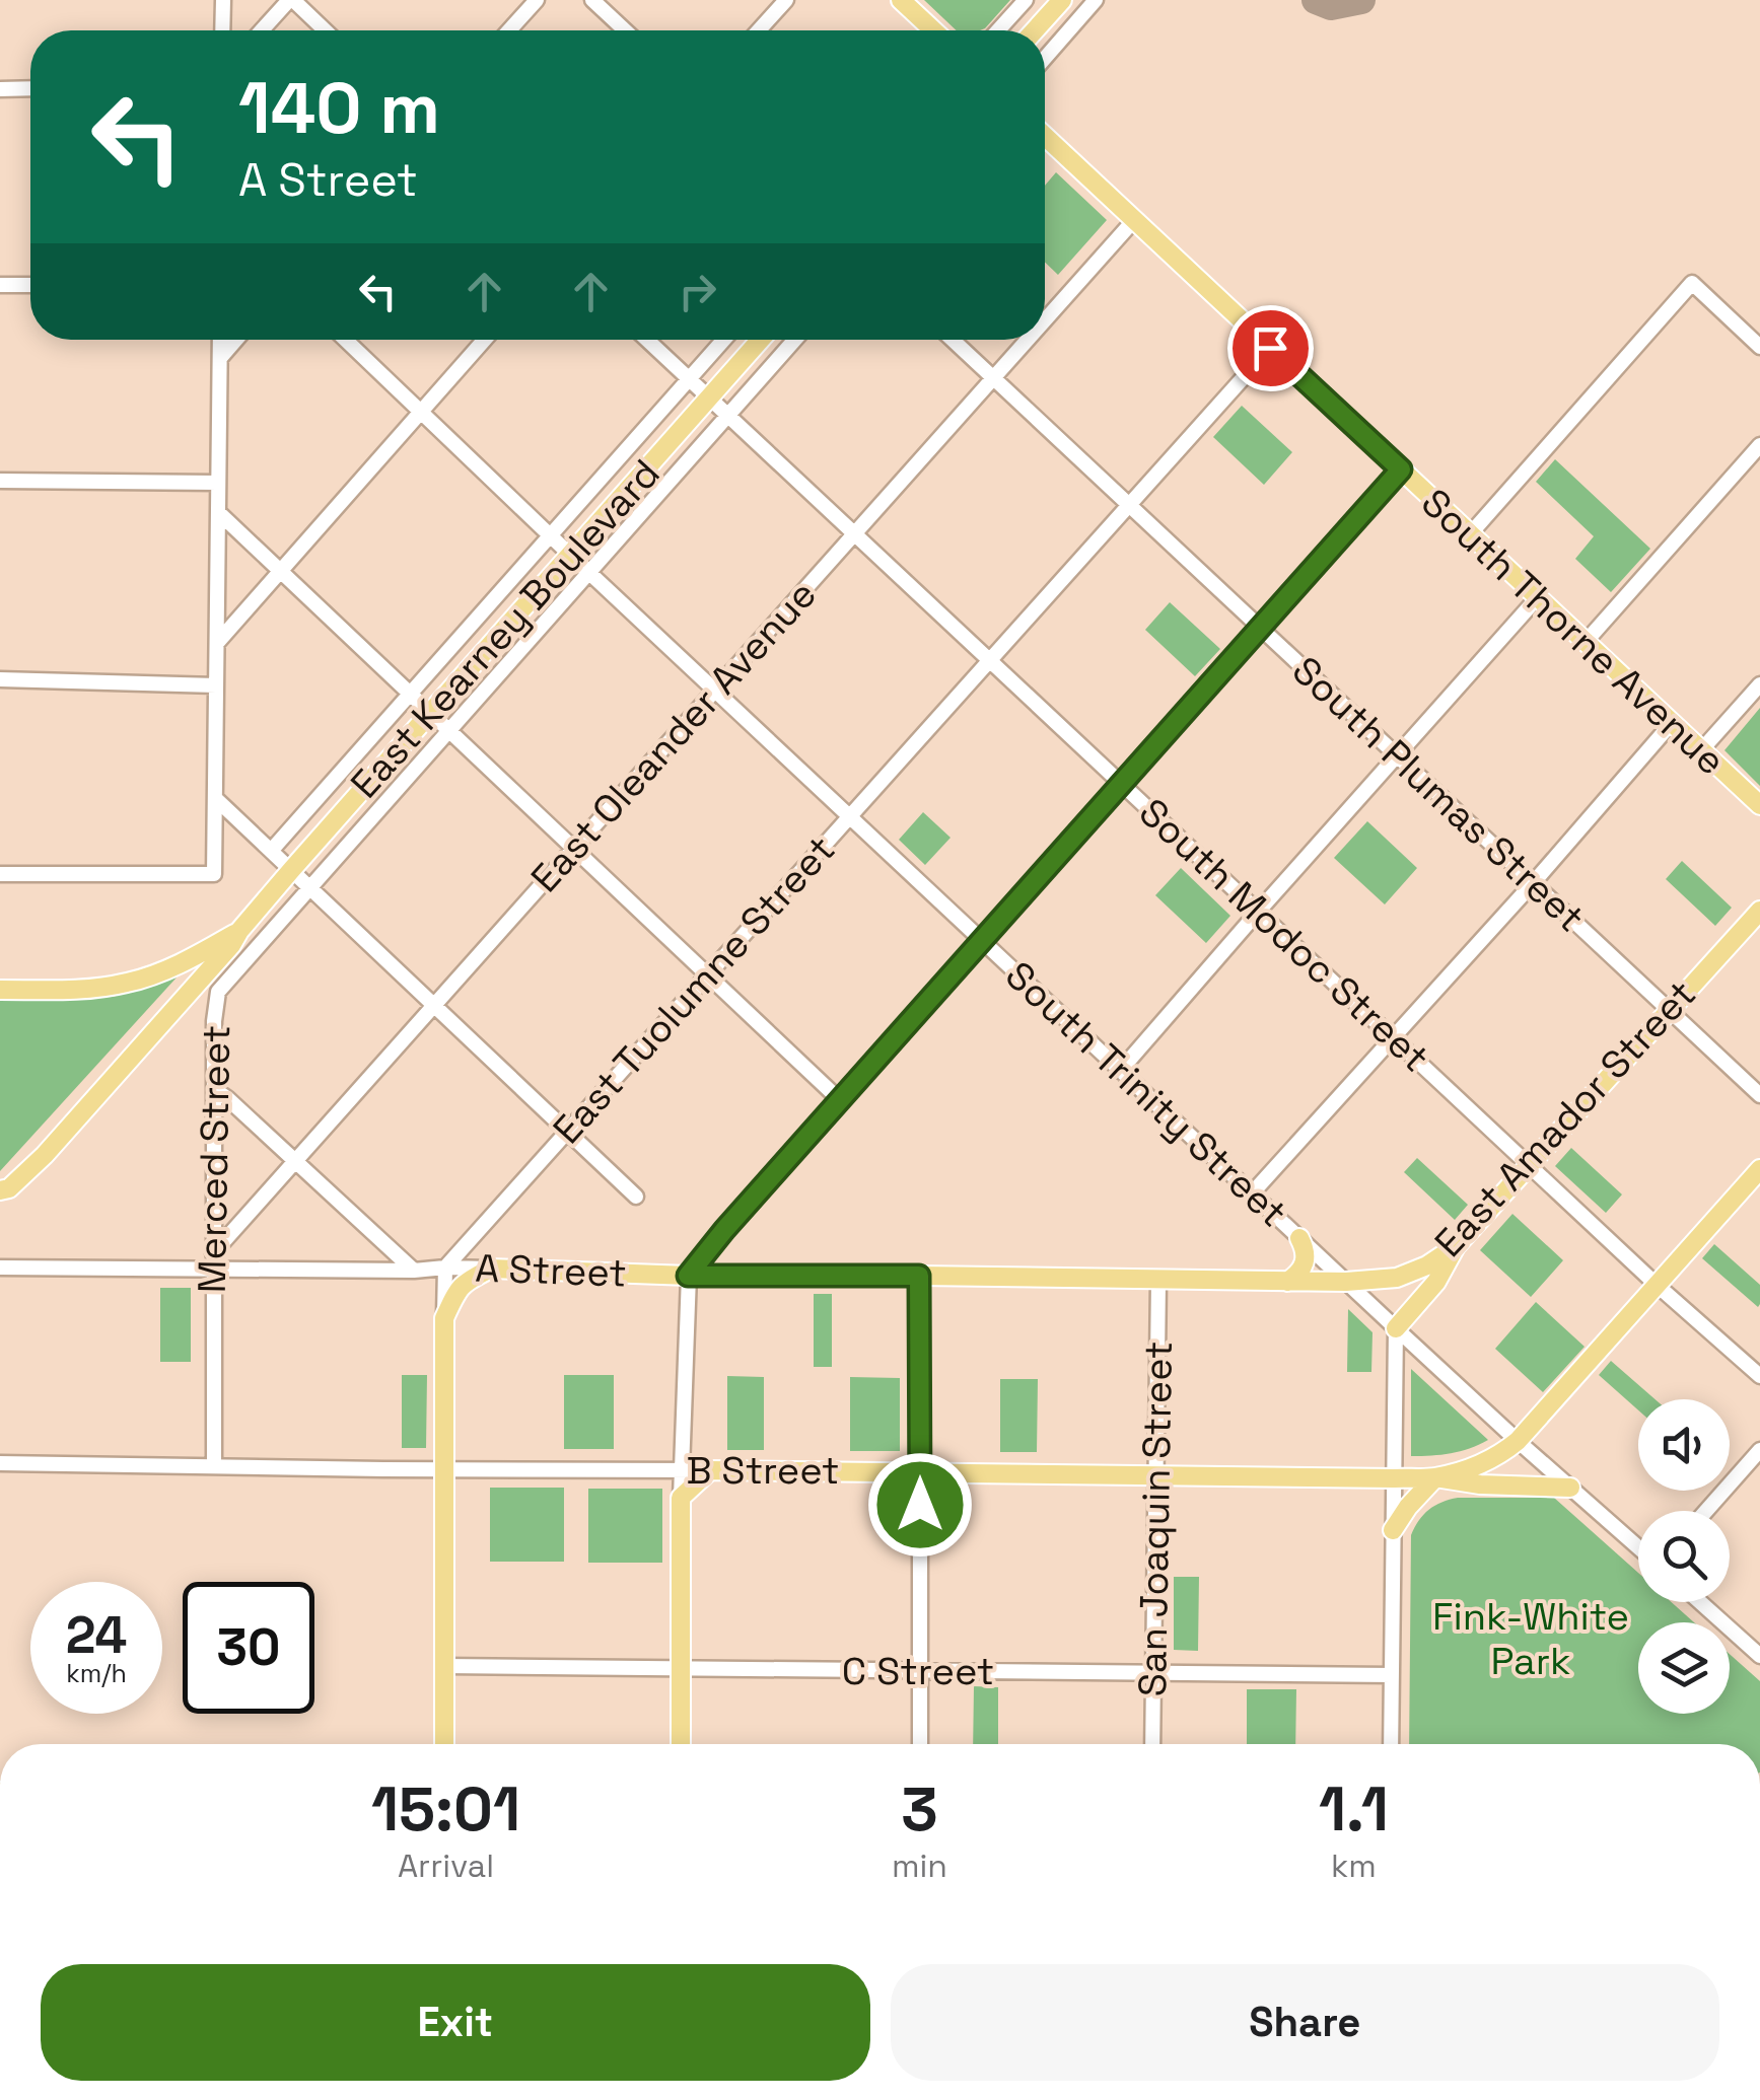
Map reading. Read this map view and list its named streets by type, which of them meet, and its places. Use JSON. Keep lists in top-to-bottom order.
{
  "streets": {
    "main road": [
      "East Kearney Boulevard",
      "South Thorne Avenue",
      "East Amador Street",
      "A Street",
      "B Street"
    ],
    "street": [
      "East Oleander Avenue",
      "South Plumas Street",
      "South Modoc Street",
      "East Tuolumne Street",
      "South Trinity Street",
      "Merced Street",
      "San Joaquin Street",
      "C Street"
    ]
  },
  "crossings": [
    ["East Kearney Boulevard", "South Modoc Street"],
    ["East Kearney Boulevard", "South Trinity Street"],
    ["East Kearney Boulevard", "Merced Street"],
    ["South Thorne Avenue", "East Oleander Avenue"],
    ["South Thorne Avenue", "East Tuolumne Street"],
    ["East Oleander Avenue", "South Plumas Street"],
    ["East Oleander Avenue", "South Modoc Street"],
    ["East Oleander Avenue", "South Trinity Street"],
    ["East Oleander Avenue", "Merced Street"],
    ["East Oleander Avenue", "A Street"],
    ["South Plumas Street", "East Tuolumne Street"],
    ["South Plumas Street", "East Amador Street"],
    ["South Modoc Street", "East Tuolumne Street"],
    ["South Modoc Street", "East Amador Street"],
    ["East Tuolumne Street", "South Trinity Street"],
    ["East Tuolumne Street", "A Street"],
    ["South Trinity Street", "East Amador Street"],
    ["South Trinity Street", "A Street"],
    ["South Trinity Street", "B Street"],
    ["East Amador Street", "A Street"],
    ["Merced Street", "A Street"],
    ["Merced Street", "B Street"],
    ["A Street", "San Joaquin Street"],
    ["B Street", "San Joaquin Street"],
    ["San Joaquin Street", "C Street"]
  ],
  "parks": ["Fink-White Park"],
  "page": {
    "turn": ["140 m", "A Street"],
    "speed": "24 km/h",
    "limit": "30",
    "eta": [
      "15:01",
      "Arrival",
      "3",
      "min",
      "1.1",
      "km"
    ],
    "buttons": ["Exit", "Share"]
  }
}
